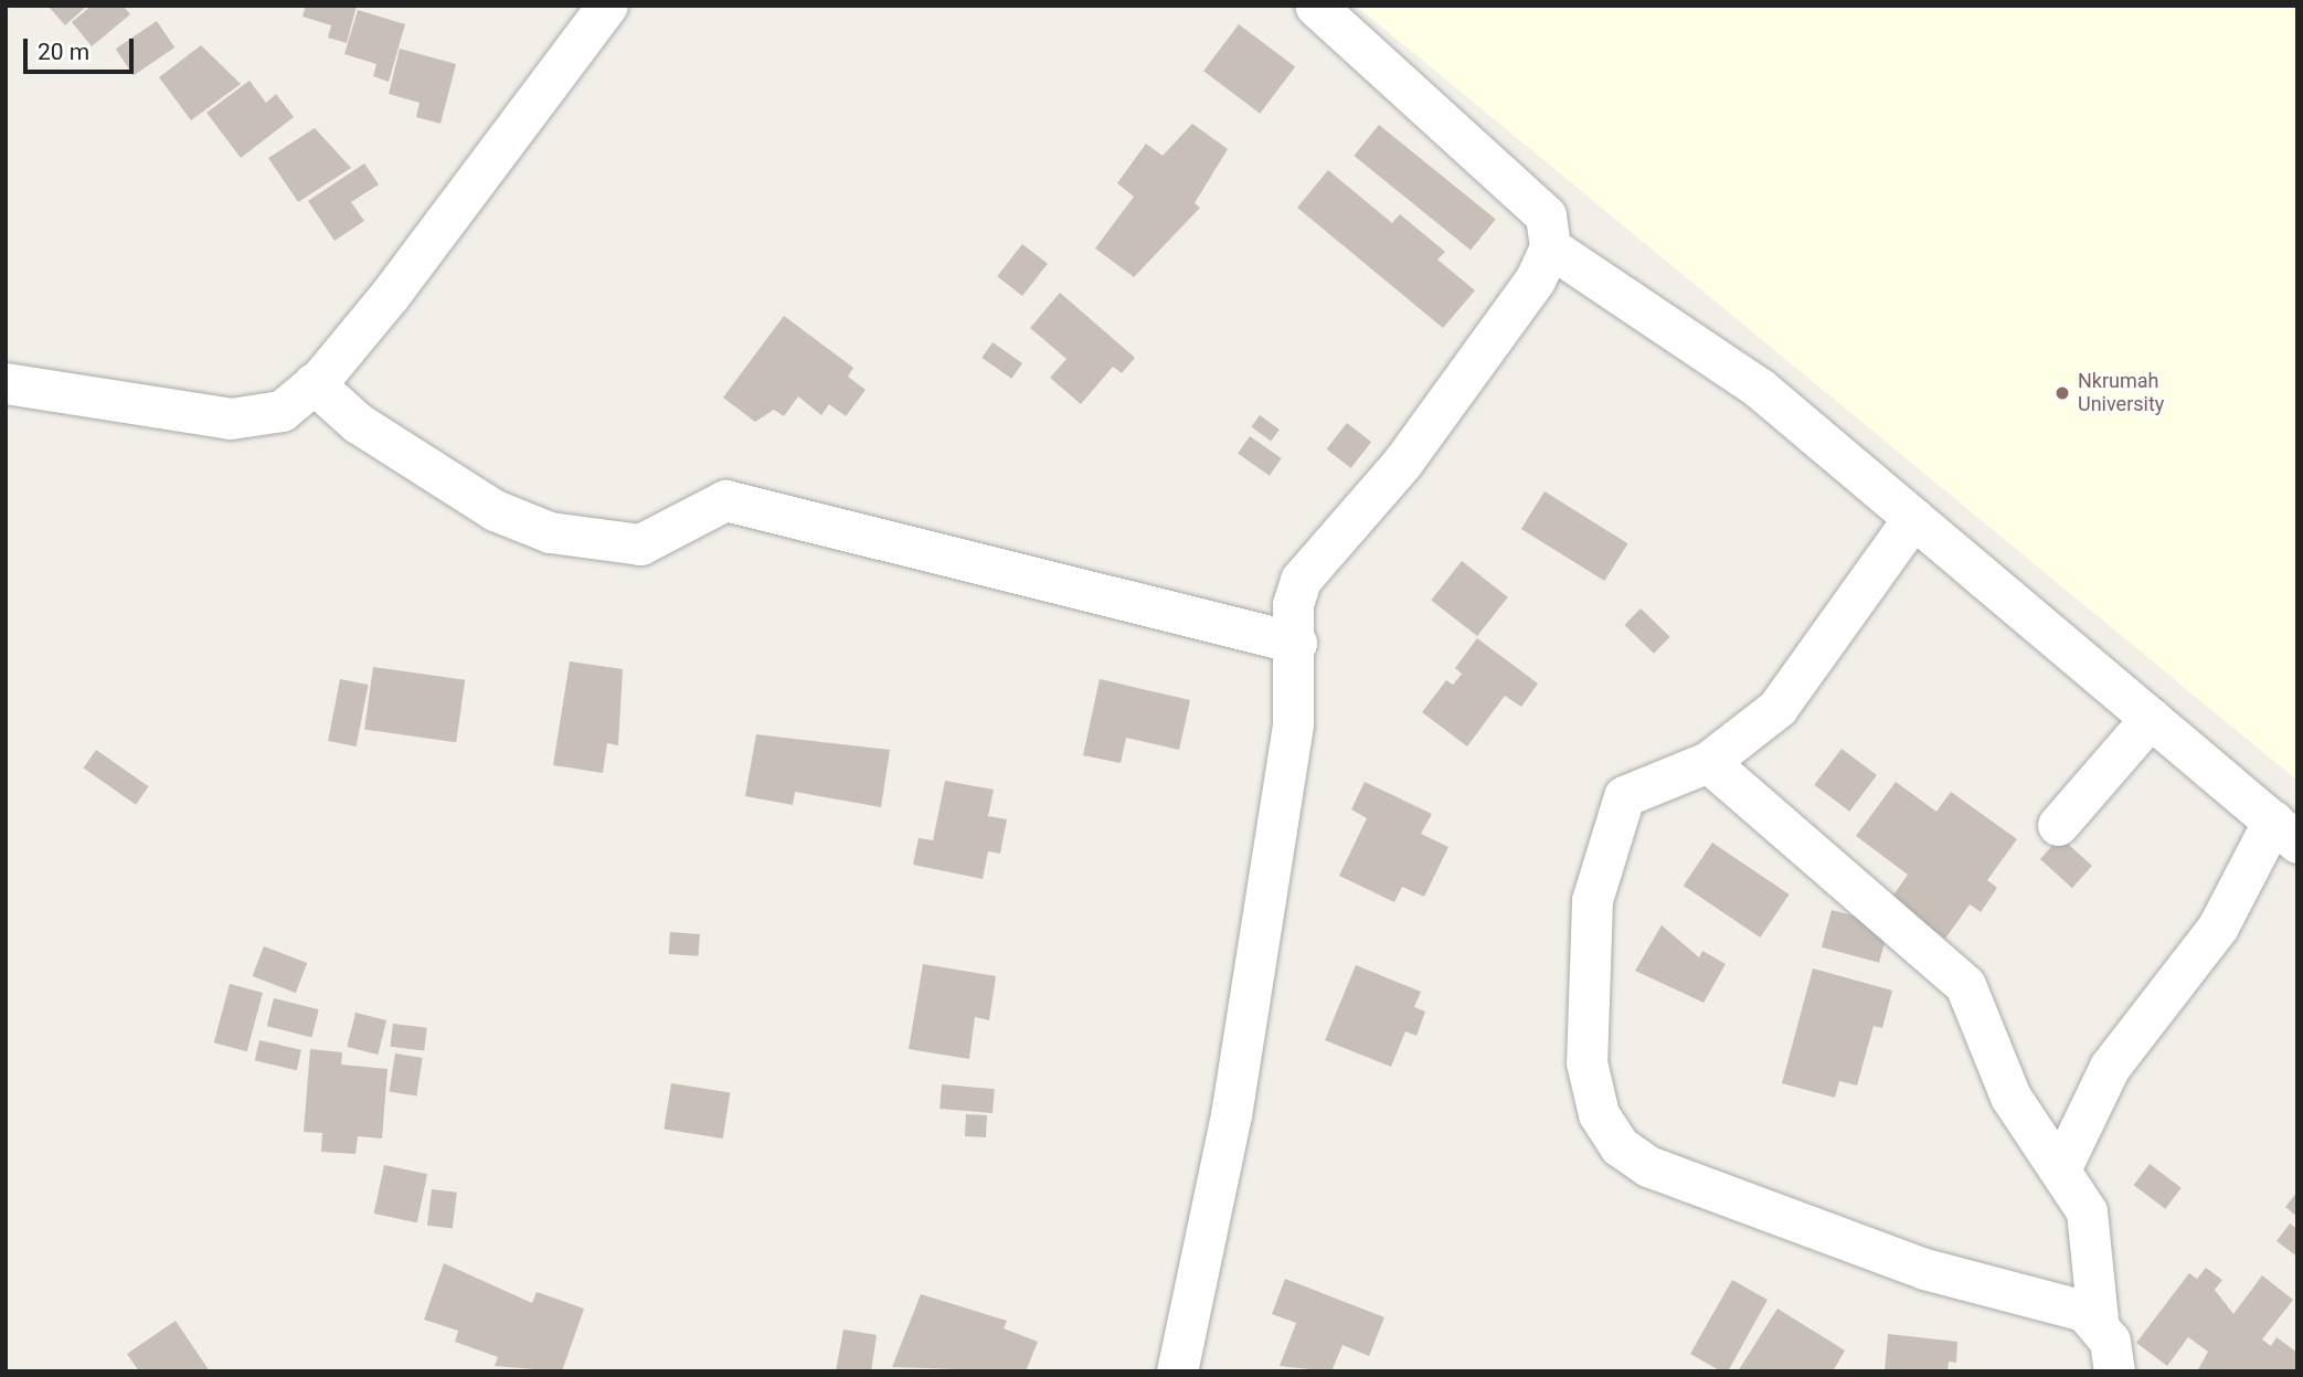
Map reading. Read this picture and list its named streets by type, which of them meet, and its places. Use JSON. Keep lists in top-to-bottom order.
{
  "places": ["Nkrumah University"],
  "scale_bar": "20 m"
}
